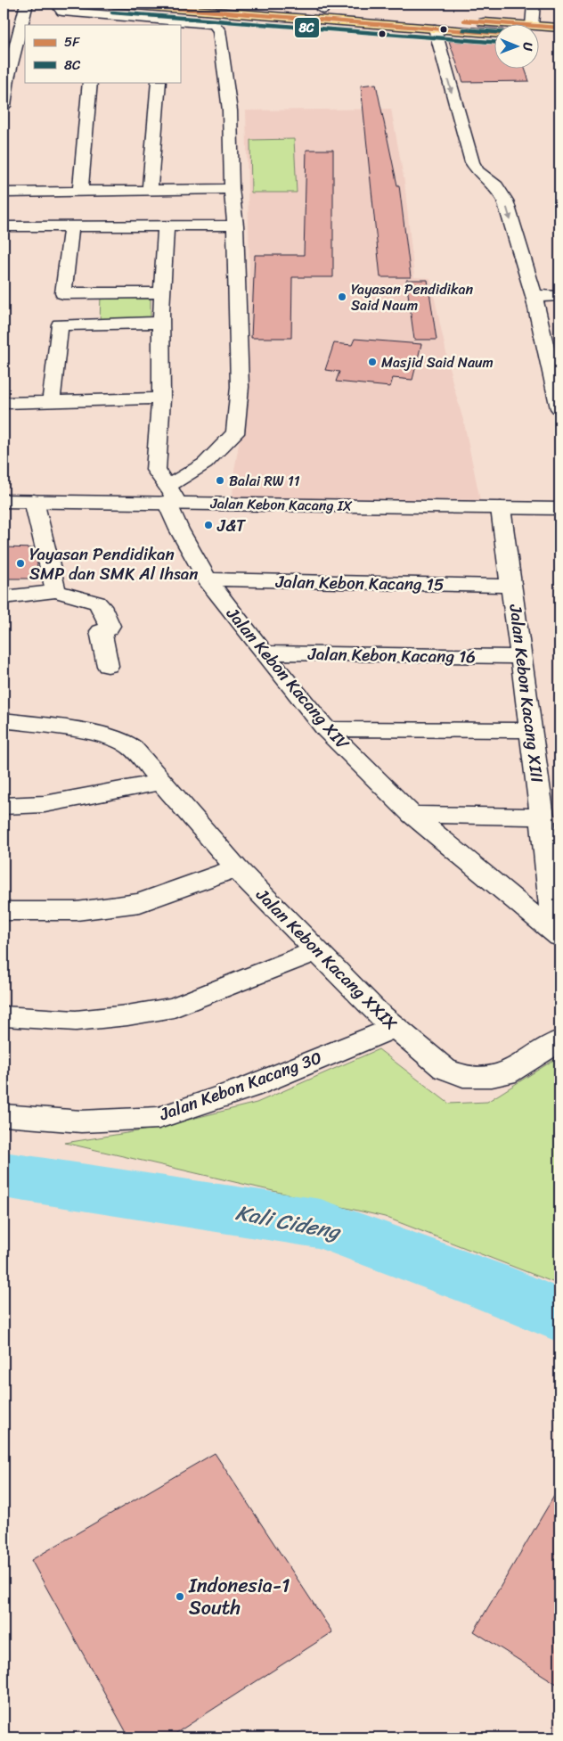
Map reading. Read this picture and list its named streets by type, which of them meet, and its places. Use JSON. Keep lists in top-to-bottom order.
{
  "streets": {
    "street": [
      "Jalan Kebon Kacang IX",
      "Jalan Kebon Kacang 15",
      "Jalan Kebon Kacang 16",
      "Jalan Kebon Kacang XIV",
      "Jalan Kebon Kacang XIII",
      "Jalan Kebon Kacang XXIX",
      "Jalan Kebon Kacang 30"
    ]
  },
  "crossings": [
    ["Jalan Kebon Kacang IX", "Jalan Kebon Kacang XIV"],
    ["Jalan Kebon Kacang IX", "Jalan Kebon Kacang XIII"],
    ["Jalan Kebon Kacang 15", "Jalan Kebon Kacang XIV"],
    ["Jalan Kebon Kacang 15", "Jalan Kebon Kacang XIII"],
    ["Jalan Kebon Kacang 16", "Jalan Kebon Kacang XIV"],
    ["Jalan Kebon Kacang 16", "Jalan Kebon Kacang XIII"],
    ["Jalan Kebon Kacang XIV", "Jalan Kebon Kacang XIII"],
    ["Jalan Kebon Kacang XXIX", "Jalan Kebon Kacang 30"]
  ],
  "water": ["Kali Cideng"],
  "places": [
    "Yayasan Pendidikan Said Naum",
    "Masjid Said Naum",
    "Balai RW 11",
    "J&T",
    "Yayasan Pendidikan SMP dan SMK Al Ihsan",
    "Indonesia-1 South"
  ],
  "lines": ["transit line 5F", "transit line 8C"],
  "legend": ["5F", "8C"],
  "north": "right"
}
